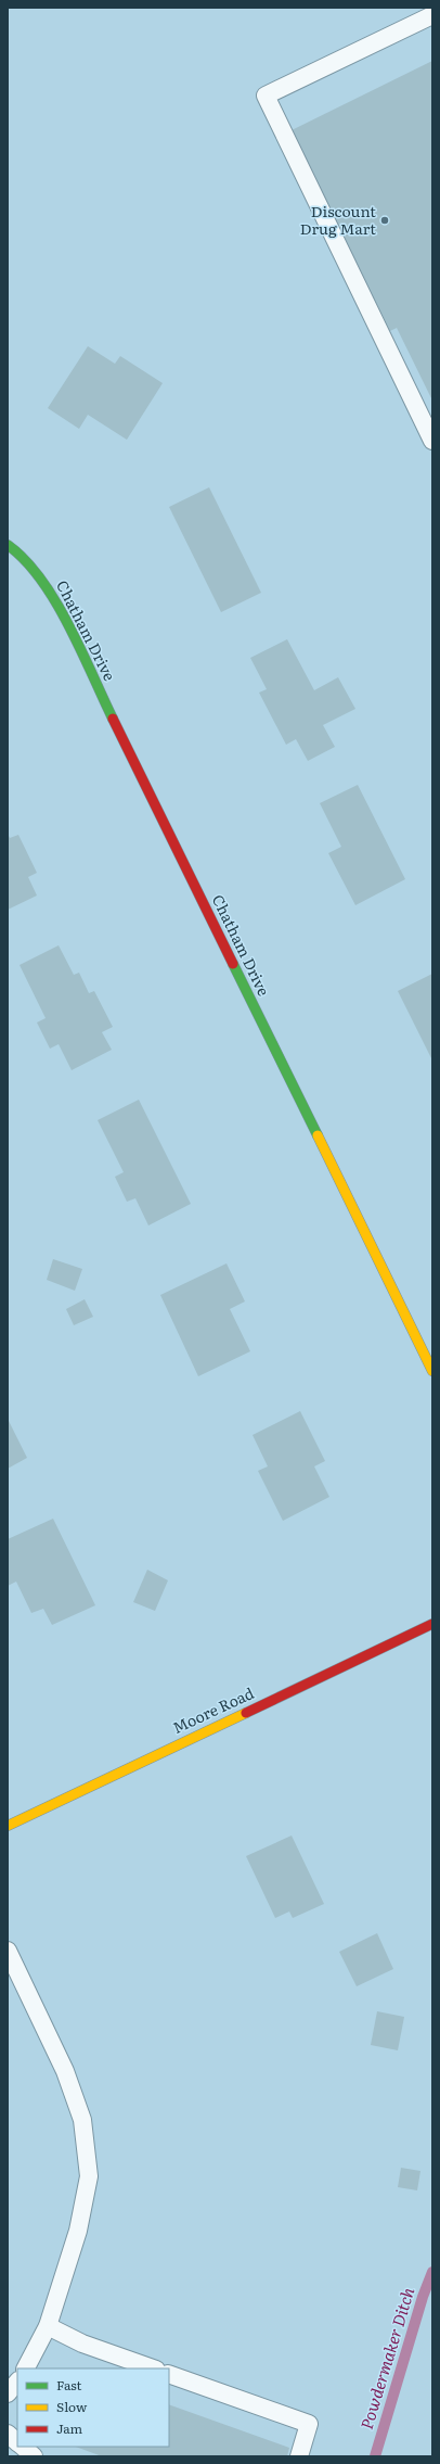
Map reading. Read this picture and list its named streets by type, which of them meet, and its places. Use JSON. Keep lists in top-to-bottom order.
{
  "streets": {
    "street": ["Chatham Drive", "Moore Road"]
  },
  "water": ["Powdermaker Ditch"],
  "places": ["Discount Drug Mart"],
  "legend": ["Fast", "Slow", "Jam"]
}
